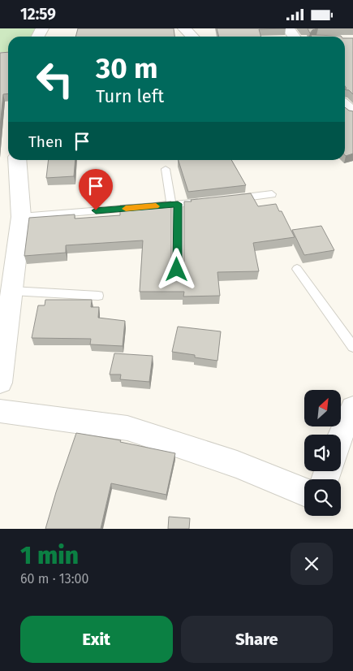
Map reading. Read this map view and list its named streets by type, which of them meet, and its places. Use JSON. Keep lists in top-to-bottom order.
{
  "north": "top right",
  "page": {
    "status": "12:59",
    "turn": ["30 m", "Turn left"],
    "then": "Then",
    "heading": ["1 min", "60 m · 13:00"],
    "buttons": ["Exit", "Share"]
  }
}
